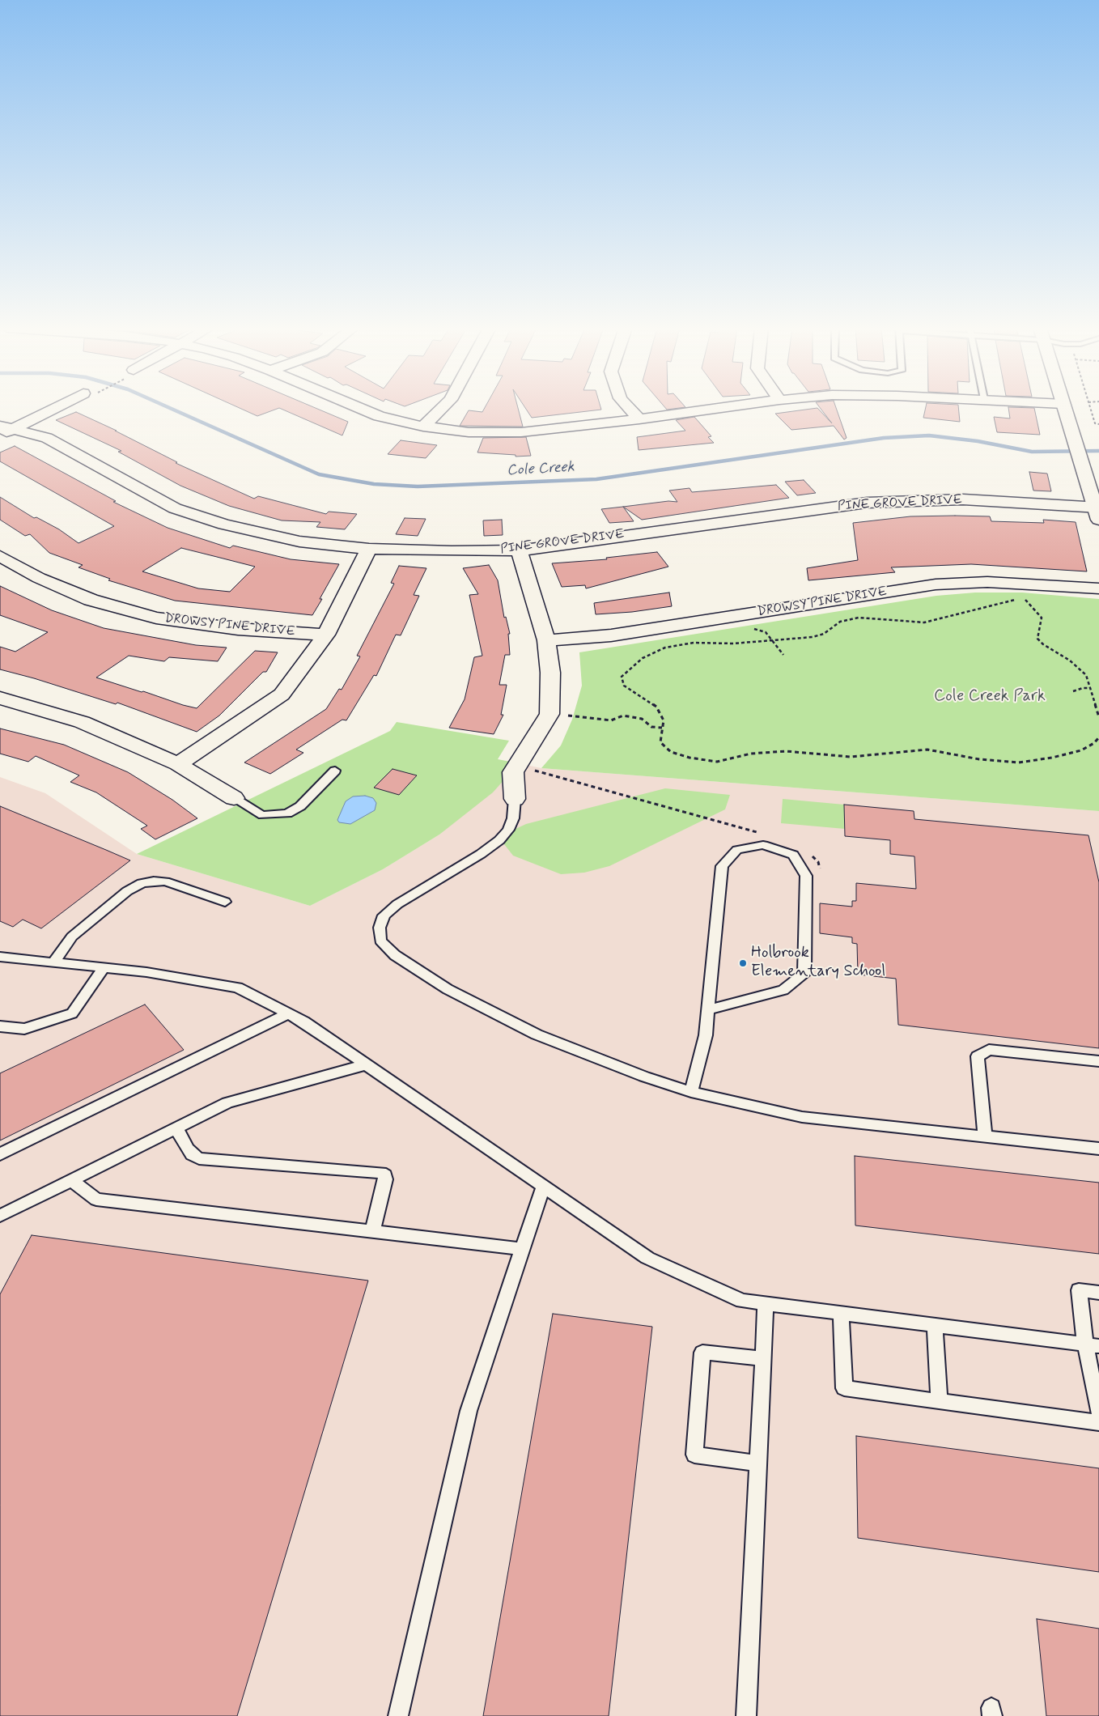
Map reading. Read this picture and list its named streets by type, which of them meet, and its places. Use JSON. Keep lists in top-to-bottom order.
{
  "streets": {
    "street": ["PINE GROVE DRIVE", "DROWSY PINE DRIVE"]
  },
  "water": ["Cole Creek"],
  "parks": ["Cole Creek Park"],
  "places": ["Holbrook Elementary School"]
}
